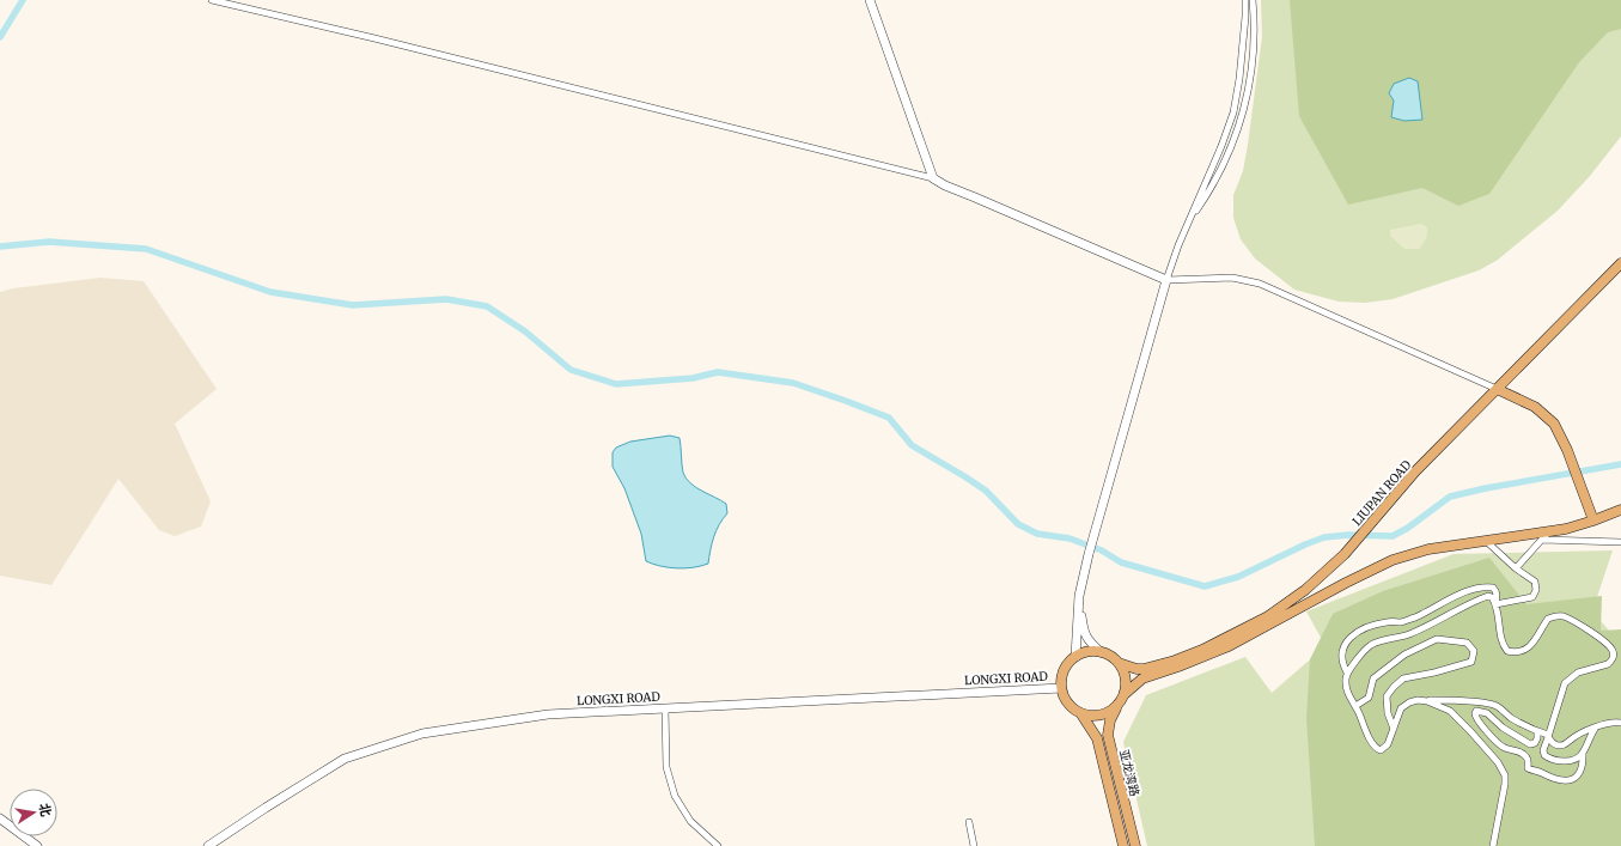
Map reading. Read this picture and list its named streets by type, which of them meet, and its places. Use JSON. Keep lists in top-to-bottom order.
{
  "streets": {
    "main road": ["LIUPAN ROAD", "亚龙湾路"],
    "street": ["LONGXI ROAD"]
  },
  "crossings": [
    ["LIUPAN ROAD", "LONGXI ROAD"],
    ["LIUPAN ROAD", "亚龙湾路"],
    ["LONGXI ROAD", "亚龙湾路"]
  ],
  "north": "right"
}
